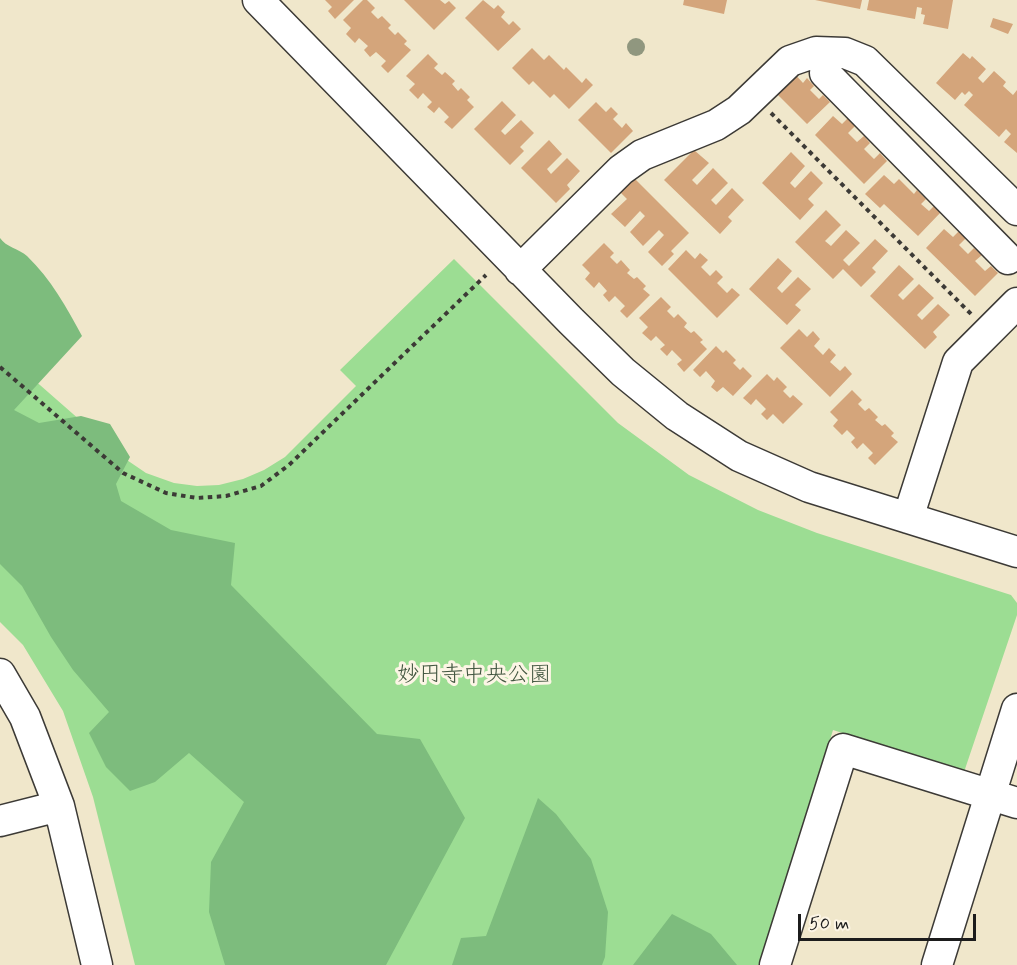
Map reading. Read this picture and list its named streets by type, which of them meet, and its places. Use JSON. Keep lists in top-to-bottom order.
{
  "parks": ["妙円寺中央公園"],
  "scale_bar": "50 m"
}
